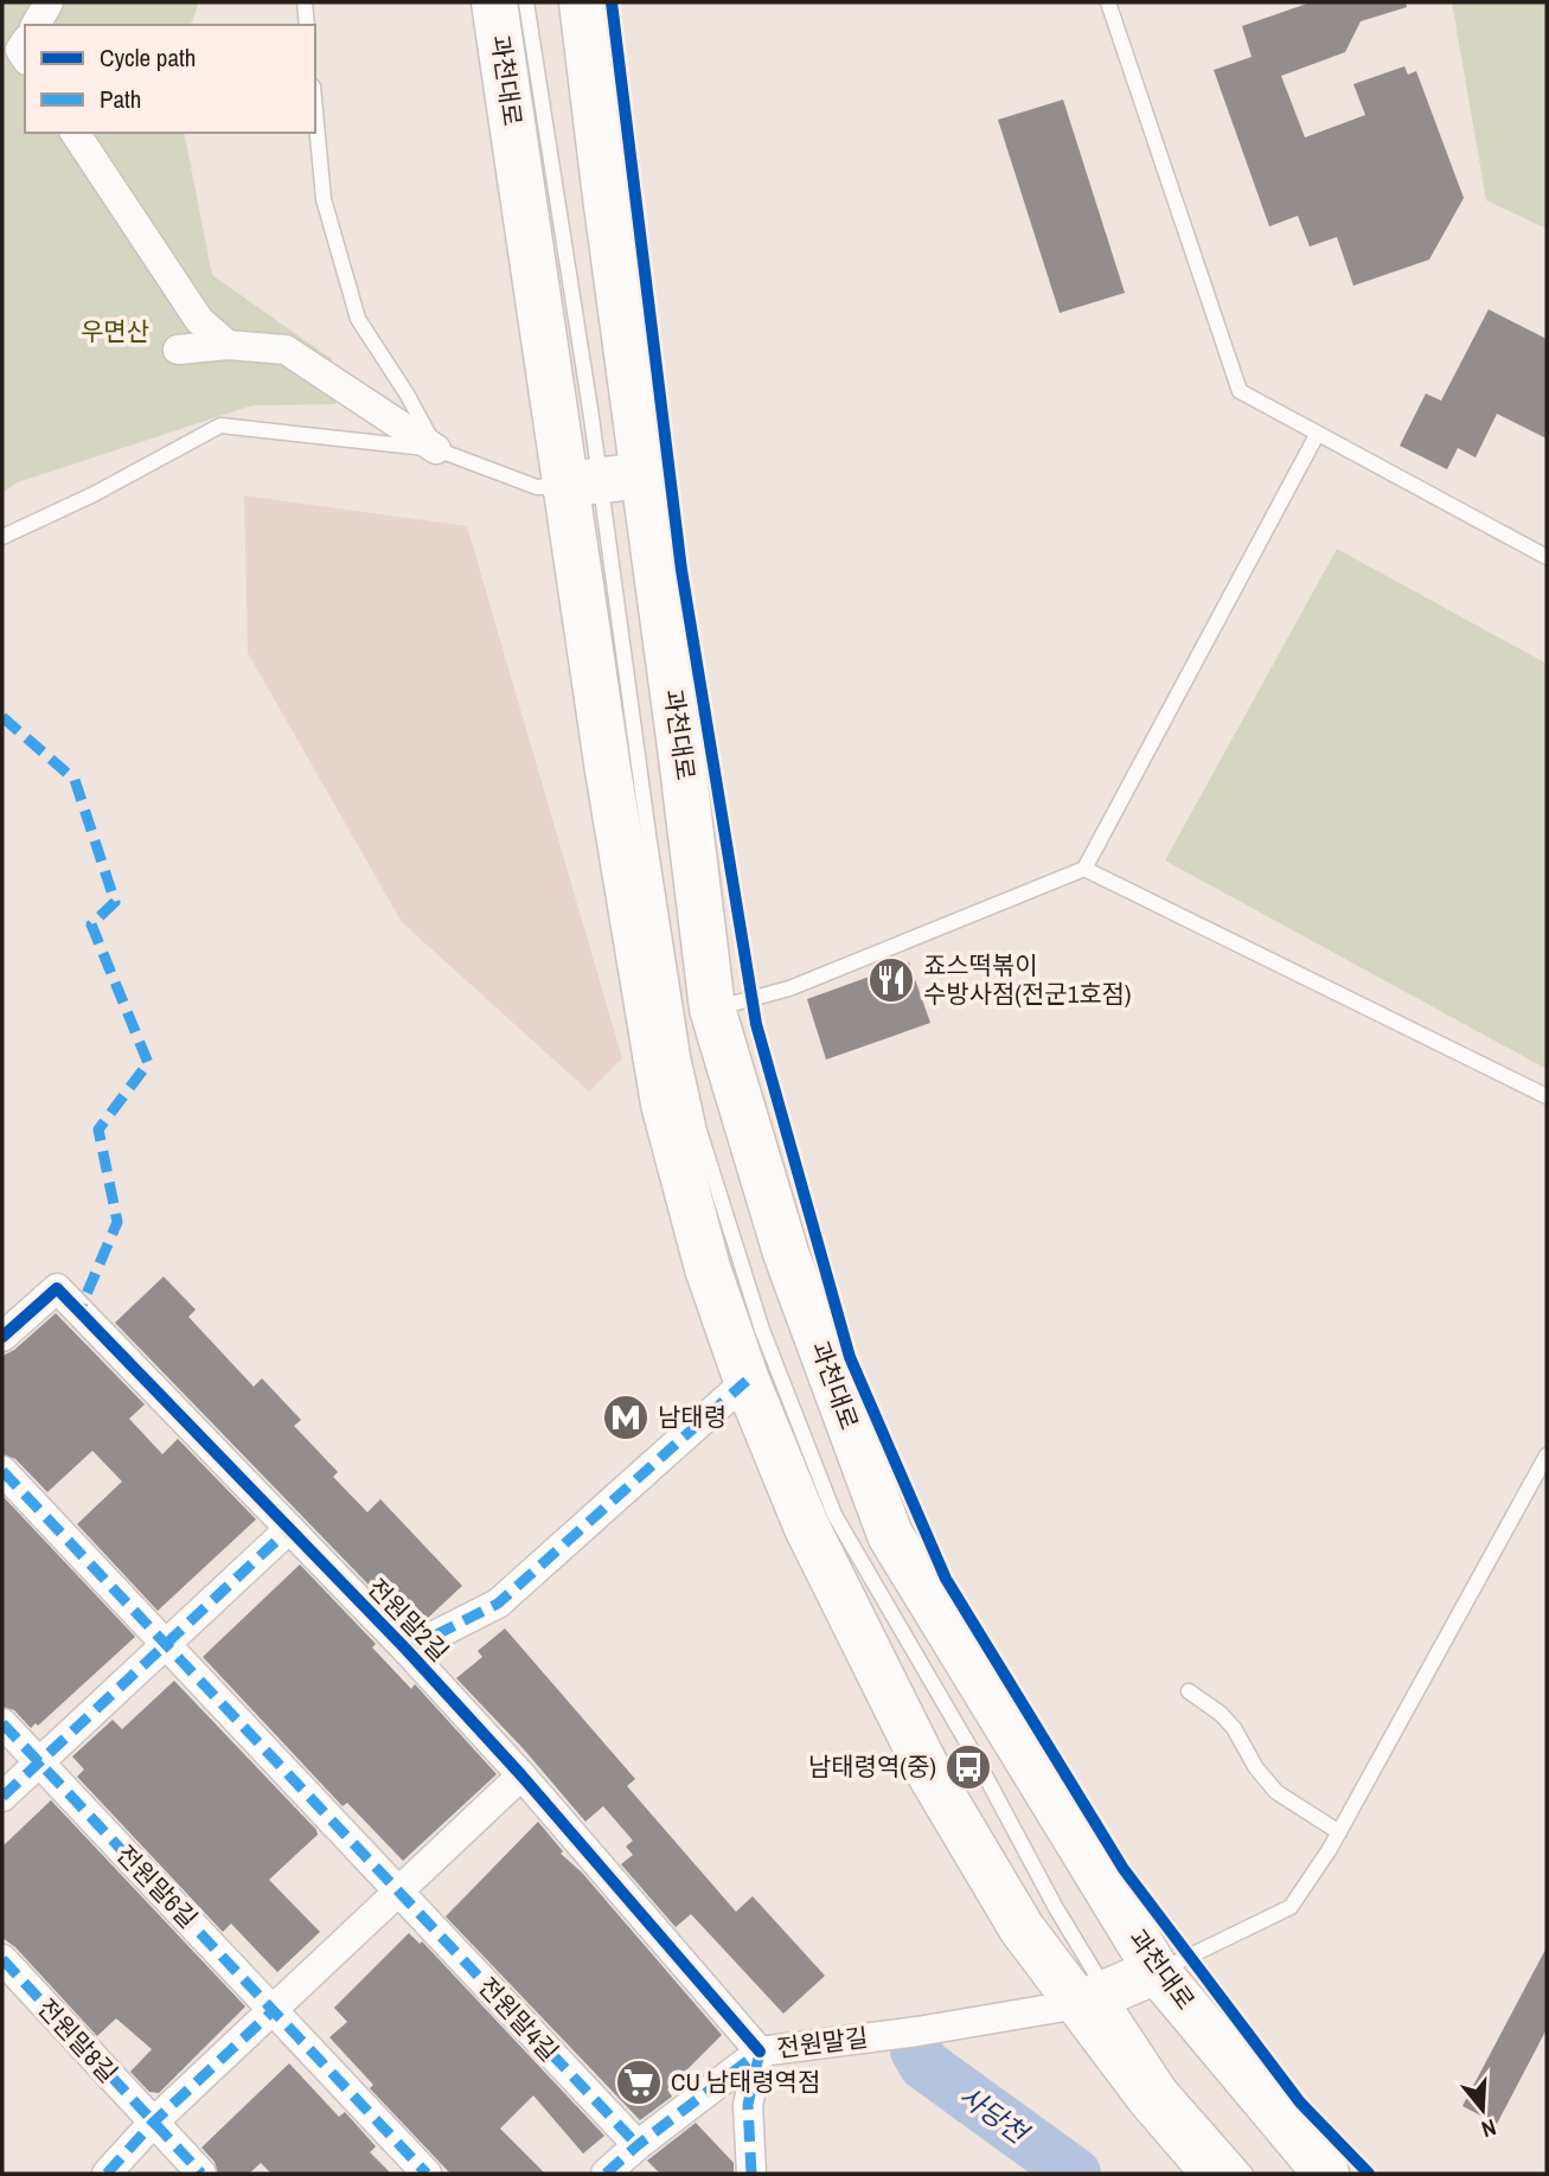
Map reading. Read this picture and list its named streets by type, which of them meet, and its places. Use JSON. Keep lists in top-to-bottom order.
{
  "streets": {
    "main road": ["과천대로"],
    "street": [
      "전원말2길",
      "전원말6길",
      "전원말4길",
      "전원말8길",
      "전원말길"
    ]
  },
  "crossings": [
    ["과천대로", "전원말길"],
    ["전원말2길", "전원말길"],
    ["전원말4길", "전원말길"]
  ],
  "water": ["사당천"],
  "parks": ["우면산"],
  "places": {
    "restaurant": ["죠스떡볶이 수방사점(전군1호점)"],
    "metro station": ["남태령"],
    "bus stop": ["남태령역(중)"],
    "supermarket": ["CU 남태령역점"]
  },
  "legend": ["Cycle path", "Path"],
  "north": "bottom"
}
